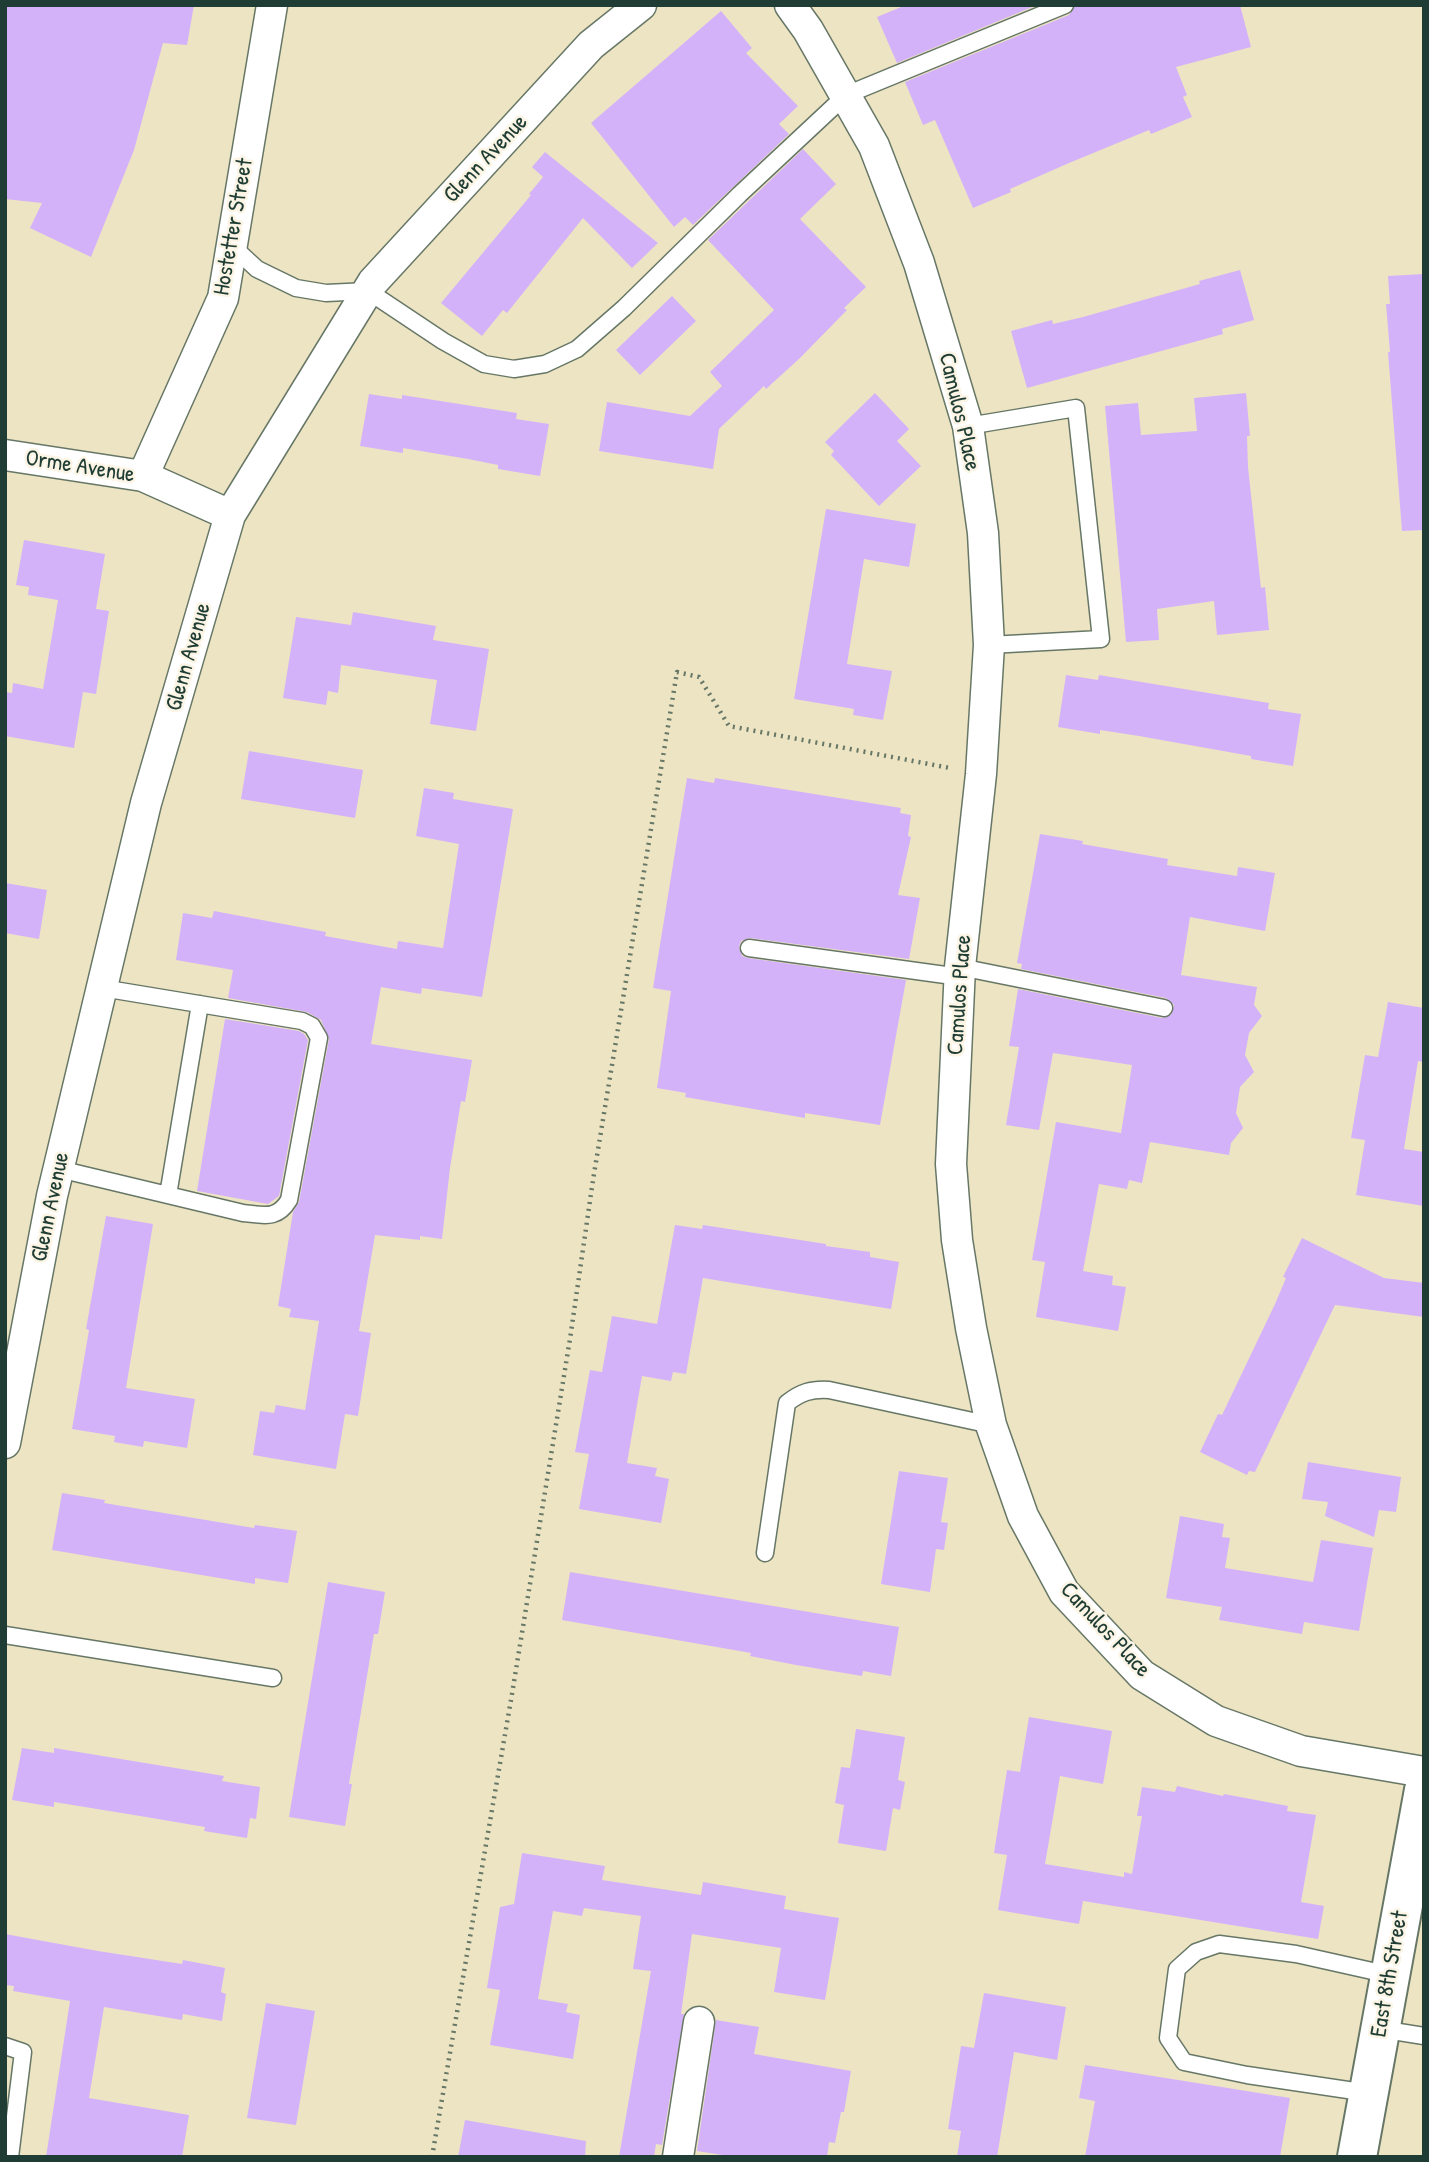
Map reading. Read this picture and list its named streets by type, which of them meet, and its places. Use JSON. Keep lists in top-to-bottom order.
{
  "streets": {
    "main road": ["East 8th Street"],
    "street": [
      "Glenn Avenue",
      "Hostetter Street",
      "Camulos Place",
      "Orme Avenue"
    ]
  },
  "crossings": [
    ["Glenn Avenue", "Orme Avenue"],
    ["Hostetter Street", "Orme Avenue"]
  ]
}
